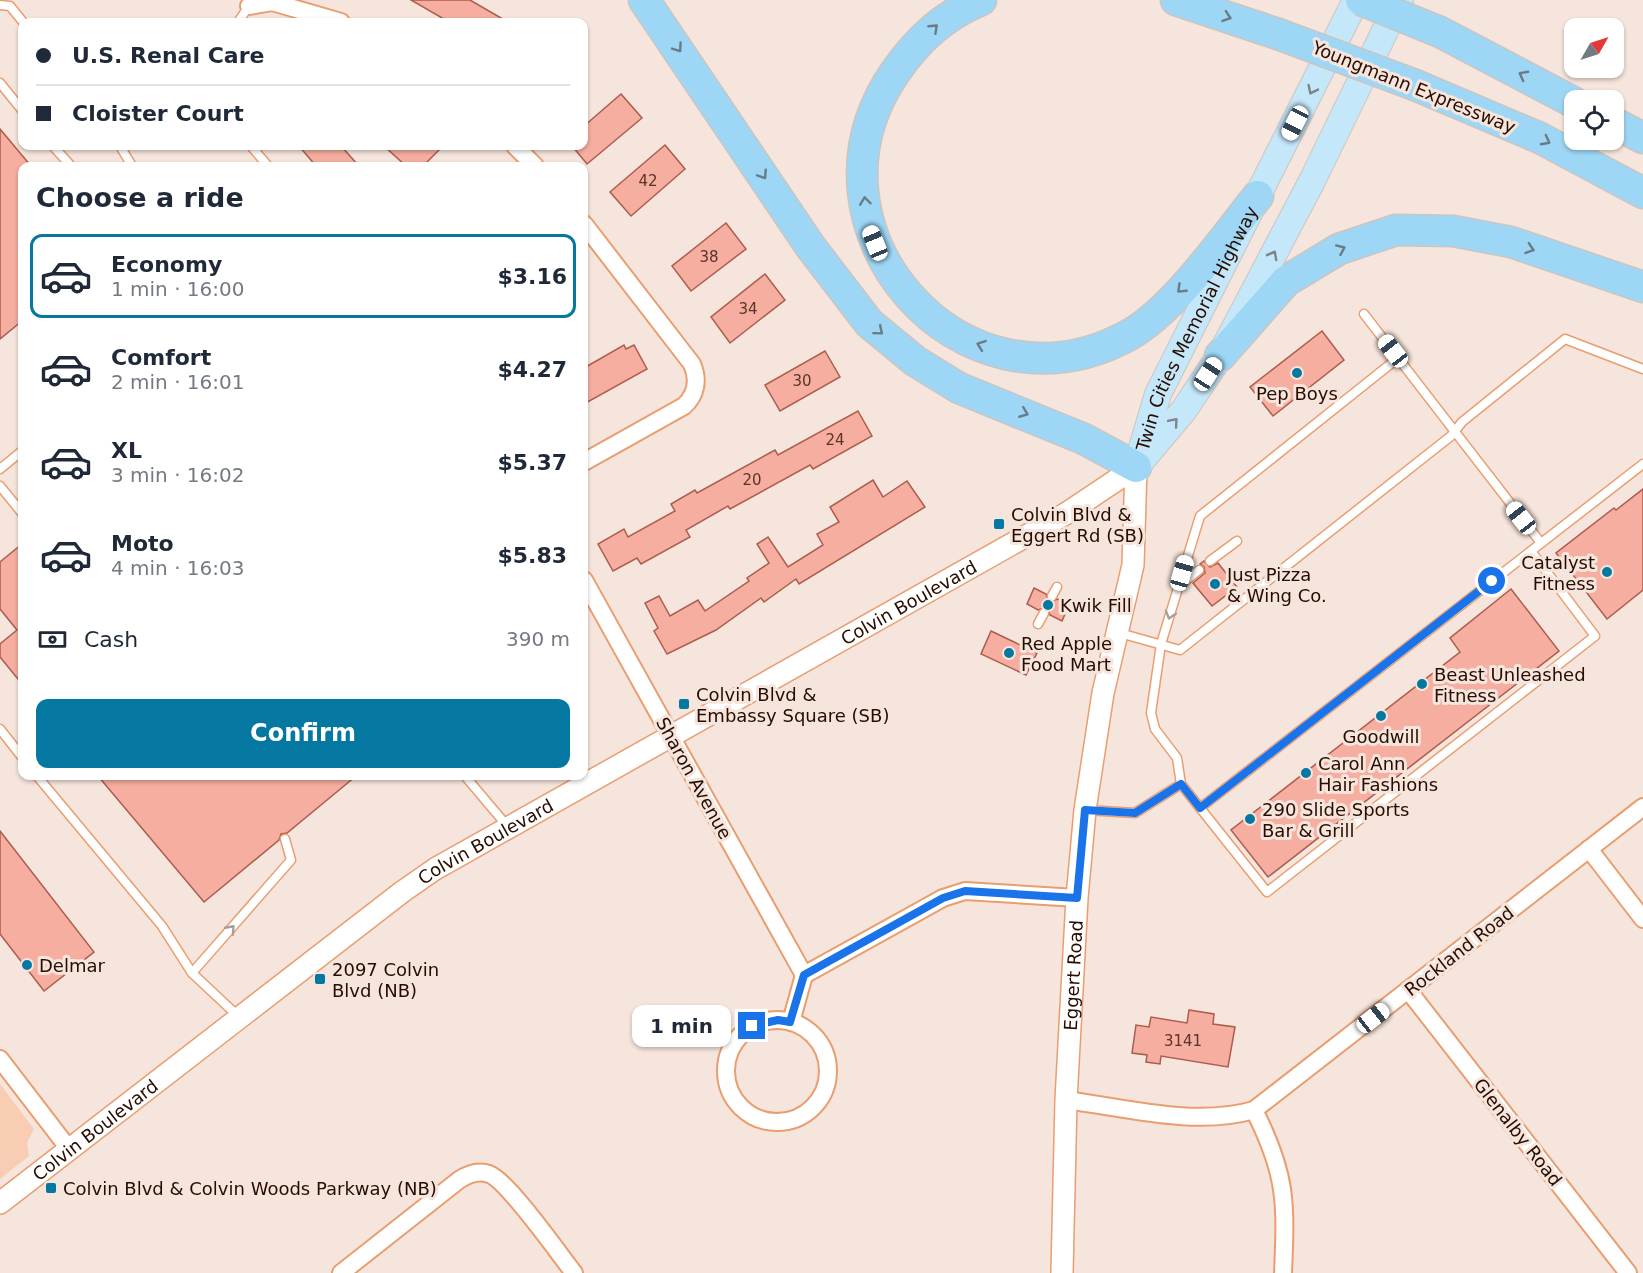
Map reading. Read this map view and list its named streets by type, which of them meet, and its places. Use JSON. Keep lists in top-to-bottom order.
{
  "streets": {
    "highway": ["Youngmann Expressway"],
    "main road": ["Twin Cities Memorial Highway"],
    "street": [
      "Colvin Boulevard",
      "Sharon Avenue",
      "Rockland Road",
      "Eggert Road",
      "Glenalby Road"
    ]
  },
  "crossings": [
    ["Twin Cities Memorial Highway", "Colvin Boulevard"],
    ["Twin Cities Memorial Highway", "Eggert Road"],
    ["Colvin Boulevard", "Sharon Avenue"],
    ["Colvin Boulevard", "Eggert Road"],
    ["Rockland Road", "Eggert Road"],
    ["Rockland Road", "Glenalby Road"]
  ],
  "places": {
    "other": [
      "Pep Boys",
      "Catalyst Fitness",
      "Just Pizza & Wing Co.",
      "Kwik Fill",
      "Red Apple Food Mart",
      "Beast Unleashed Fitness",
      "Goodwill",
      "Carol Ann Hair Fashions",
      "290 Slide Sports Bar & Grill",
      "Delmar"
    ],
    "transit": [
      "Colvin Blvd & Eggert Rd (SB)",
      "Colvin Blvd & Embassy Square (SB)",
      "2097 Colvin Blvd (NB)",
      "Colvin Blvd & Colvin Woods Parkway (NB)"
    ]
  },
  "house_numbers": [
    "42",
    "38",
    "34",
    "30",
    "24",
    "20",
    "3141"
  ],
  "north": "top right",
  "page": {
    "banner": ["U.S. Renal Care", "Cloister Court"],
    "heading": "Choose a ride",
    "list": [
      {
        "name": "Economy",
        "note": "1 min · 16:00",
        "value": "$3.16"
      },
      {
        "name": "Comfort",
        "note": "2 min · 16:01",
        "value": "$4.27"
      },
      {
        "name": "XL",
        "note": "3 min · 16:02",
        "value": "$5.37"
      },
      {
        "name": "Moto",
        "note": "4 min · 16:03",
        "value": "$5.83"
      }
    ],
    "pay": ["Cash", "390 m"],
    "buttons": "Confirm",
    "bubble": "1 min"
  }
}
